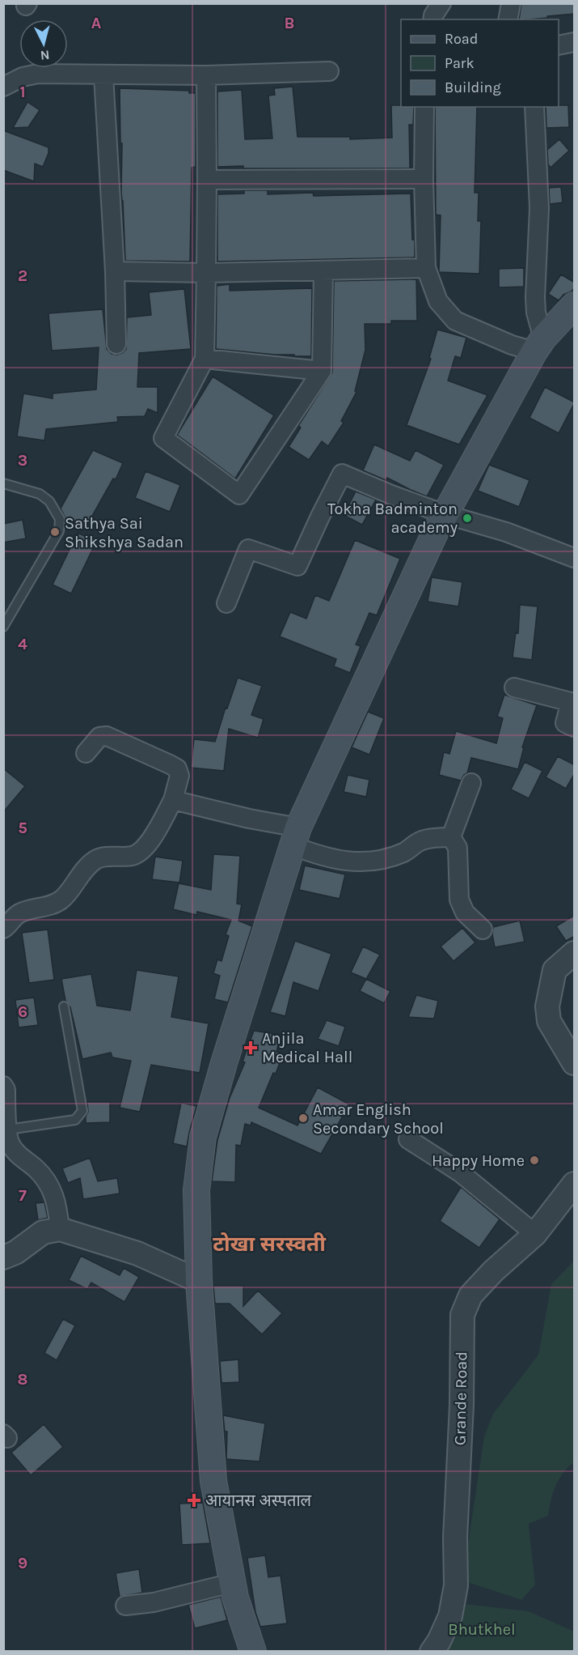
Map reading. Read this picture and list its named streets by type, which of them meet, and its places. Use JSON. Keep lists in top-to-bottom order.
{
  "streets": {
    "street": ["Grande Road"]
  },
  "districts": ["टोखा सरस्वती"],
  "parks": ["Bhutkhel"],
  "places": {
    "other": [
      "Tokha Badminton academy",
      "Sathya Sai Shikshya Sadan",
      "Amar English Secondary School",
      "Happy Home"
    ],
    "health": ["Anjila Medical Hall", "आयानस अस्पताल"]
  },
  "legend": ["Road", "Park", "Building"],
  "north": "bottom",
  "grid": {
    "columns": ["A", "B"],
    "rows": [
      "1",
      "2",
      "3",
      "4",
      "5",
      "6",
      "7",
      "8",
      "9"
    ]
  }
}
